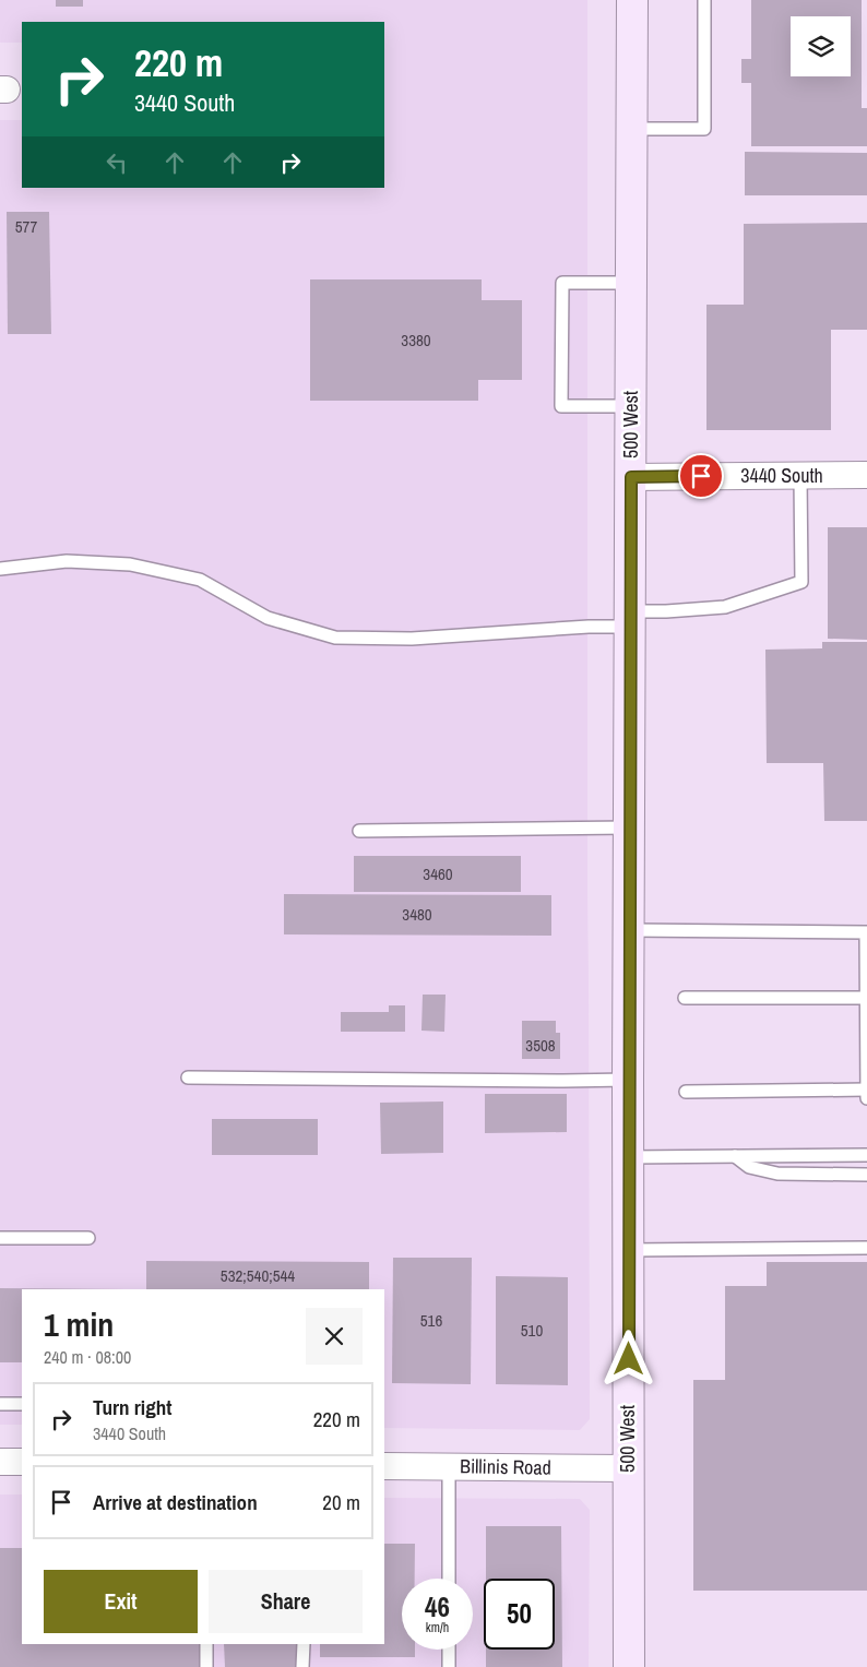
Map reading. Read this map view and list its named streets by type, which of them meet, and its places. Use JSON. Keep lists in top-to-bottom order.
{
  "streets": {
    "main road": ["500 West"],
    "street": ["3440 South", "Billinis Road"]
  },
  "crossings": [
    ["500 West", "3440 South"],
    ["500 West", "Billinis Road"]
  ],
  "house_numbers": [
    "577",
    "3380",
    "3460",
    "3480",
    "3508",
    "532;540;544",
    "516",
    "510"
  ],
  "page": {
    "turn": ["220 m", "3440 South"],
    "heading": ["1 min", "240 m · 08:00"],
    "list": [
      {
        "name": "Turn right",
        "note": "3440 South",
        "value": "220 m"
      },
      {
        "name": "Arrive at destination",
        "value": "20 m"
      }
    ],
    "buttons": ["Exit", "Share"],
    "speed": "46 km/h",
    "limit": "50"
  }
}
